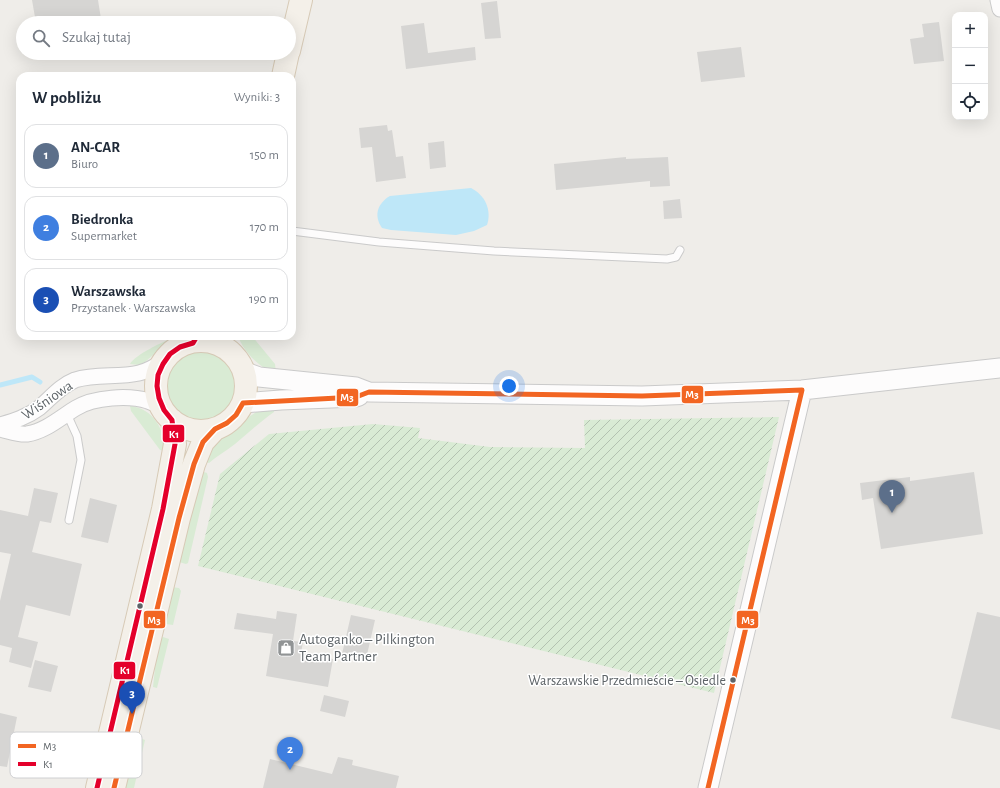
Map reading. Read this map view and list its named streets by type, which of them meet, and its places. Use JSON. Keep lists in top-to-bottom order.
{
  "streets": {
    "street": ["Wiśniowa"]
  },
  "places": {
    "shop": ["Autoganko – Pilkington Team Partner"],
    "other": ["Warszawskie Przedmieście – Osiedle"]
  },
  "lines": ["transit line K1", "transit line M3"],
  "legend": ["M3", "K1"],
  "page": {
    "map_buttons": ["+", "−"],
    "search": "Szukaj tutaj",
    "heading": ["W pobliżu", "Wyniki: 3"],
    "list": [
      {
        "mark": "1",
        "name": "AN-CAR",
        "note": "Biuro",
        "value": "150 m"
      },
      {
        "mark": "2",
        "name": "Biedronka",
        "note": "Supermarket",
        "value": "170 m"
      },
      {
        "mark": "3",
        "name": "Warszawska",
        "note": "Przystanek · Warszawska",
        "value": "190 m"
      }
    ],
    "pins": ["1", "3", "2"]
  }
}
